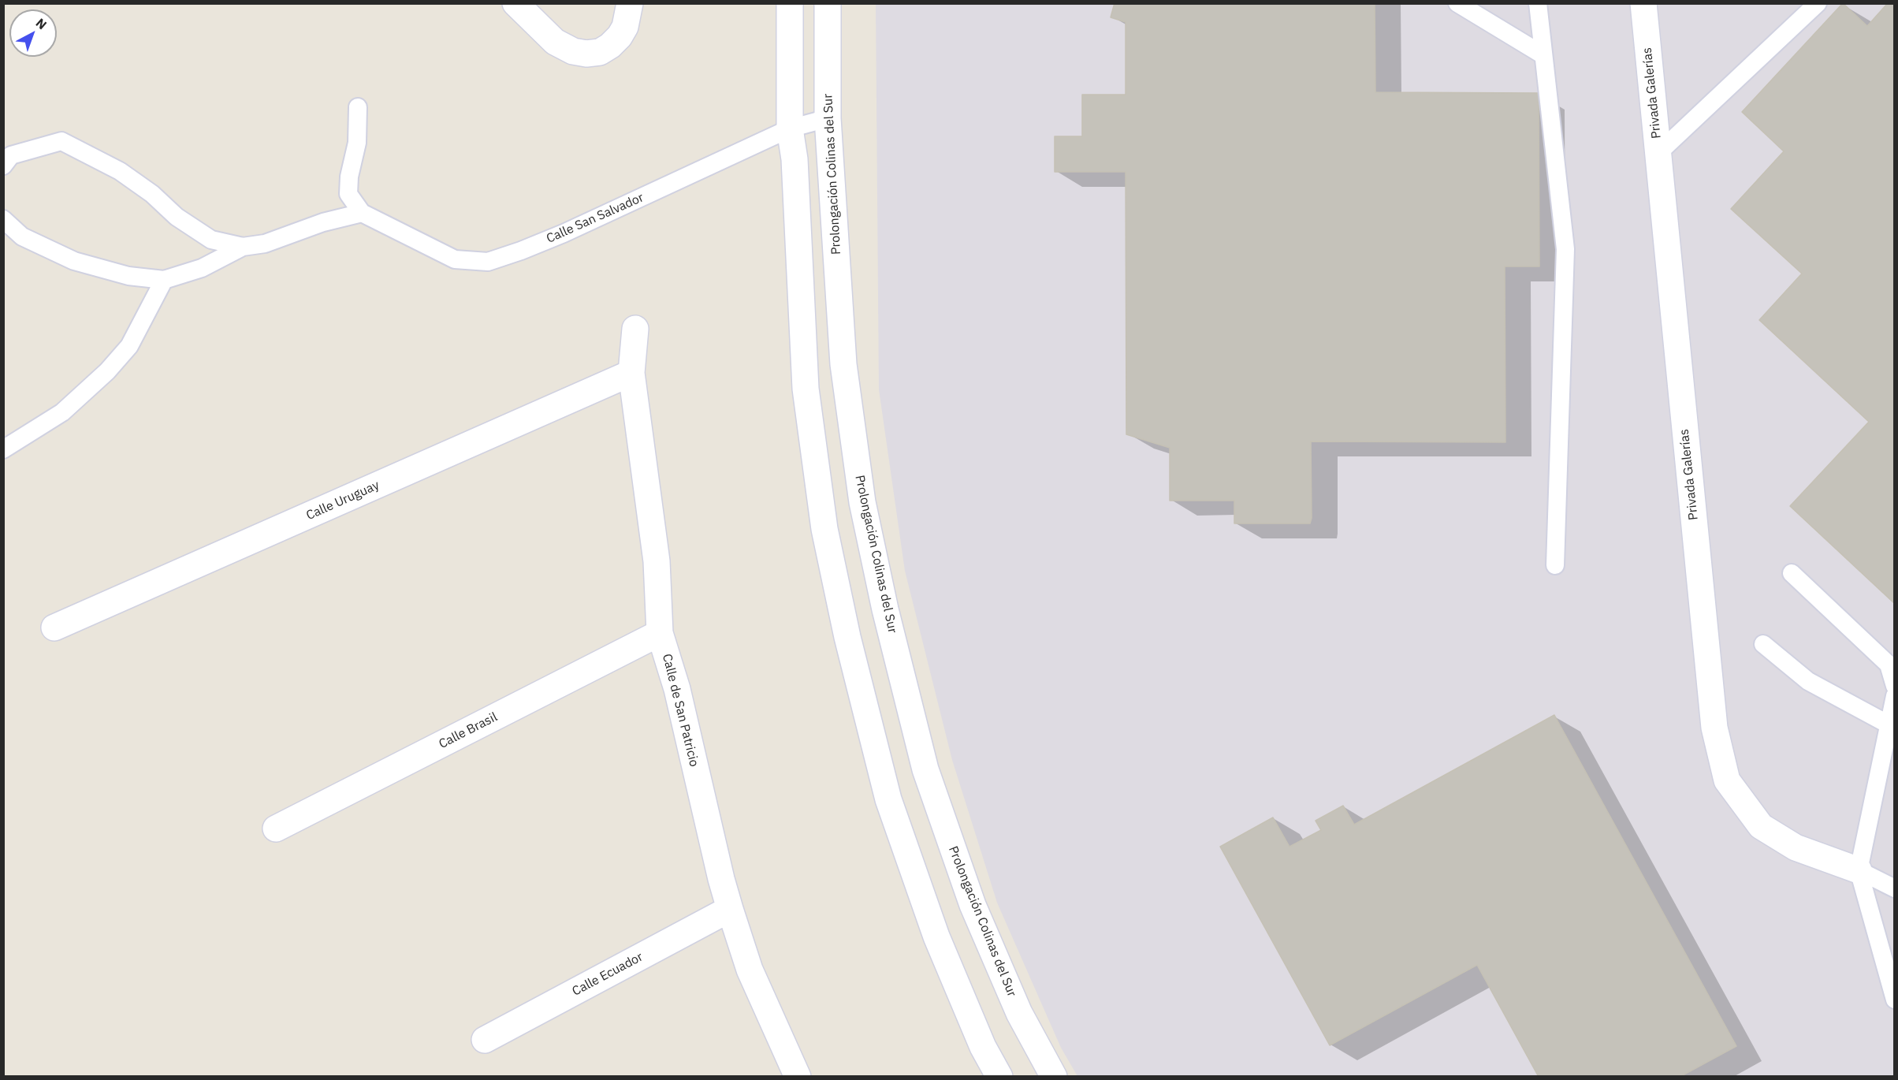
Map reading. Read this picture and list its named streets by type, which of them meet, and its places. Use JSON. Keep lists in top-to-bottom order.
{
  "streets": {
    "street": [
      "Privada Galerías",
      "Prolongación Colinas del Sur",
      "Calle Uruguay",
      "Calle de San Patricio",
      "Calle Brasil",
      "Calle Ecuador"
    ],
    "lane": ["Calle San Salvador"]
  },
  "crossings": [
    ["Prolongación Colinas del Sur", "Calle San Salvador"],
    ["Calle Uruguay", "Calle de San Patricio"],
    ["Calle de San Patricio", "Calle Brasil"],
    ["Calle de San Patricio", "Calle Ecuador"]
  ],
  "north": "top right"
}
